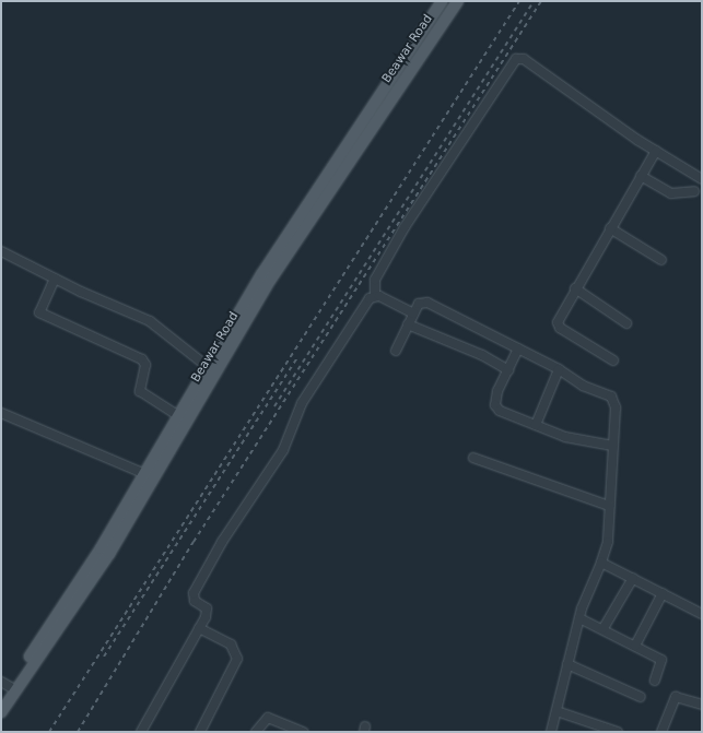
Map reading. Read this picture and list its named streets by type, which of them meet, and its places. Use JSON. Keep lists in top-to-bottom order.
{
  "streets": {
    "main road": ["Beawar Road"]
  }
}
